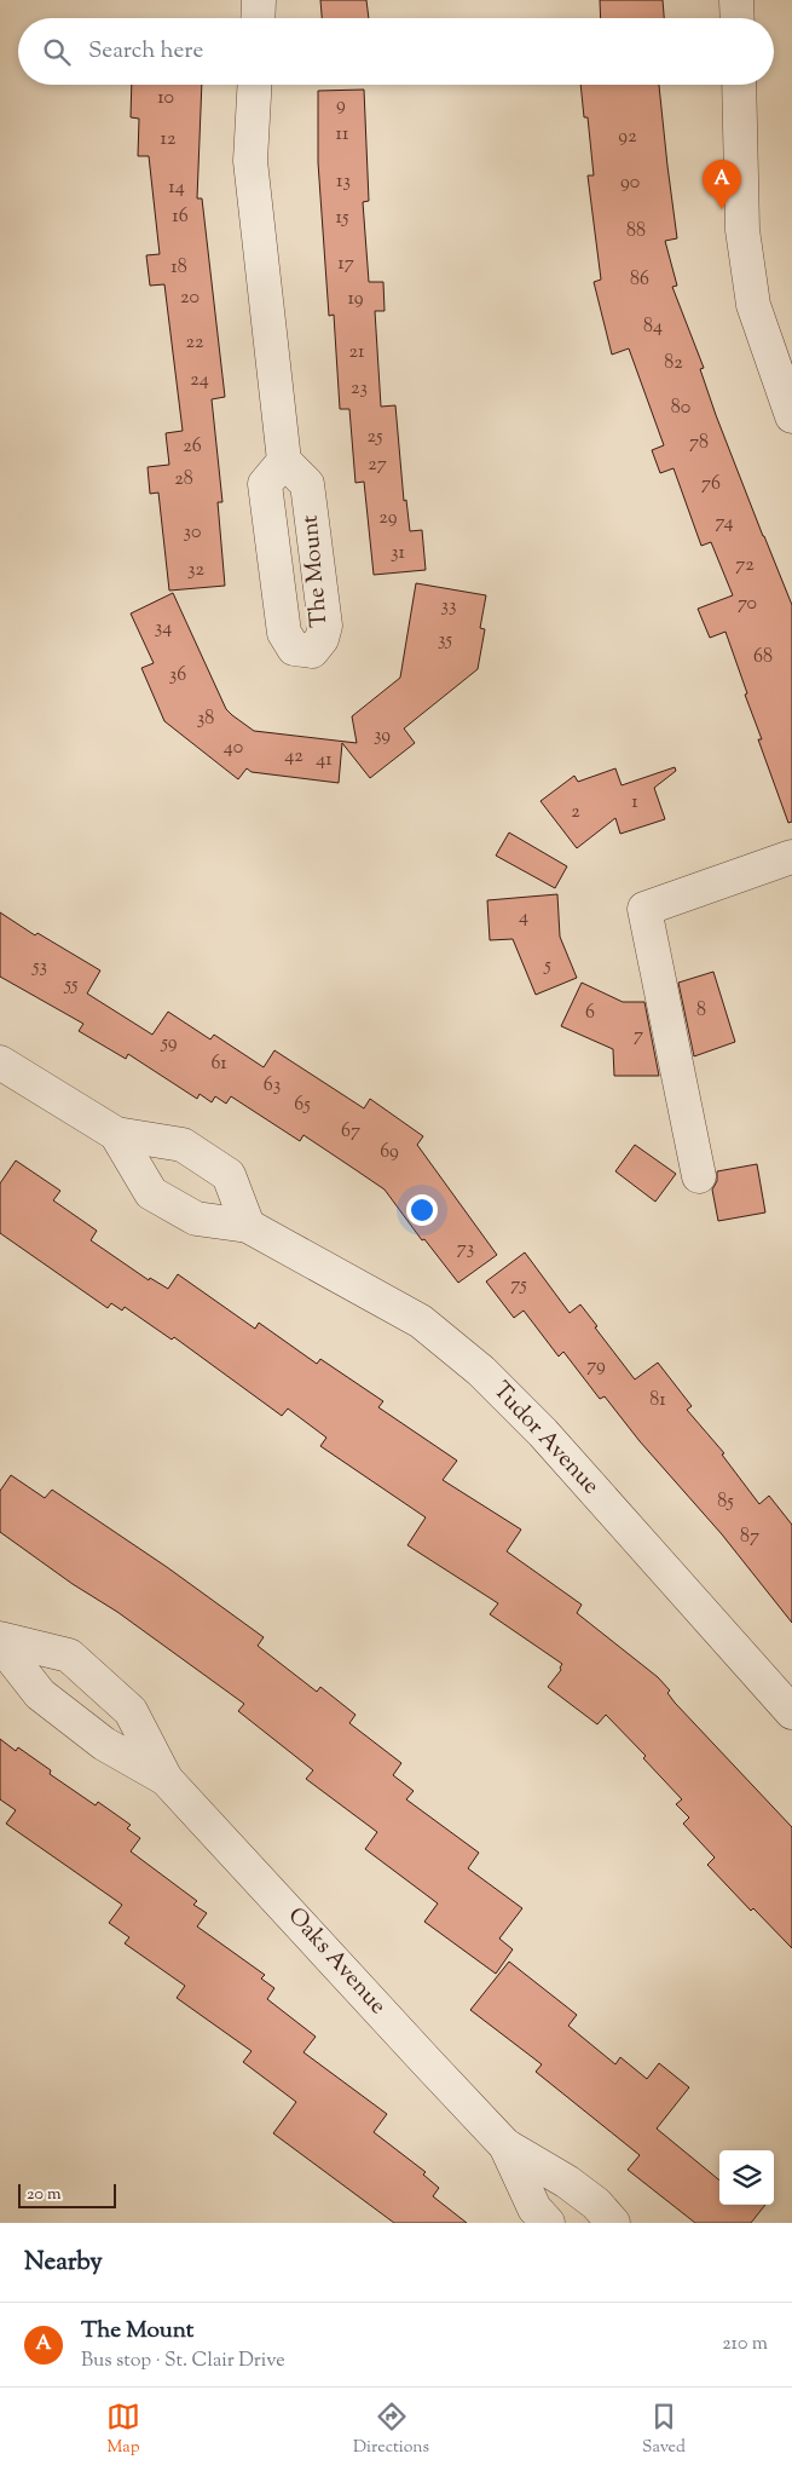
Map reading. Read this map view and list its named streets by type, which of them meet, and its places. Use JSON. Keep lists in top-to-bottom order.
{
  "streets": {
    "street": ["The Mount", "Tudor Avenue", "Oaks Avenue"]
  },
  "house_numbers": [
    "10",
    "9",
    "11",
    "92",
    "12",
    "13",
    "90",
    "14",
    "16",
    "15",
    "88",
    "17",
    "18",
    "86",
    "20",
    "19",
    "84",
    "22",
    "21",
    "82",
    "24",
    "23",
    "80",
    "25",
    "78",
    "26",
    "27",
    "28",
    "76",
    "29",
    "74",
    "30",
    "31",
    "72",
    "32",
    "70",
    "33",
    "34",
    "35",
    "68",
    "36",
    "38",
    "39",
    "40",
    "42",
    "41",
    "1",
    "2",
    "4",
    "5",
    "53",
    "55",
    "8",
    "6",
    "7",
    "59",
    "61",
    "63",
    "65",
    "67",
    "69",
    "73",
    "75",
    "79",
    "81",
    "85",
    "87"
  ],
  "scale_bar": "20 m",
  "page": {
    "search": "Search here",
    "pins": "A",
    "scale": "20 m",
    "heading": "Nearby",
    "list": [
      {
        "mark": "A",
        "name": "The Mount",
        "note": "Bus stop · St. Clair Drive",
        "value": "210 m"
      }
    ],
    "nav": ["Map", "Directions", "Saved"]
  }
}
